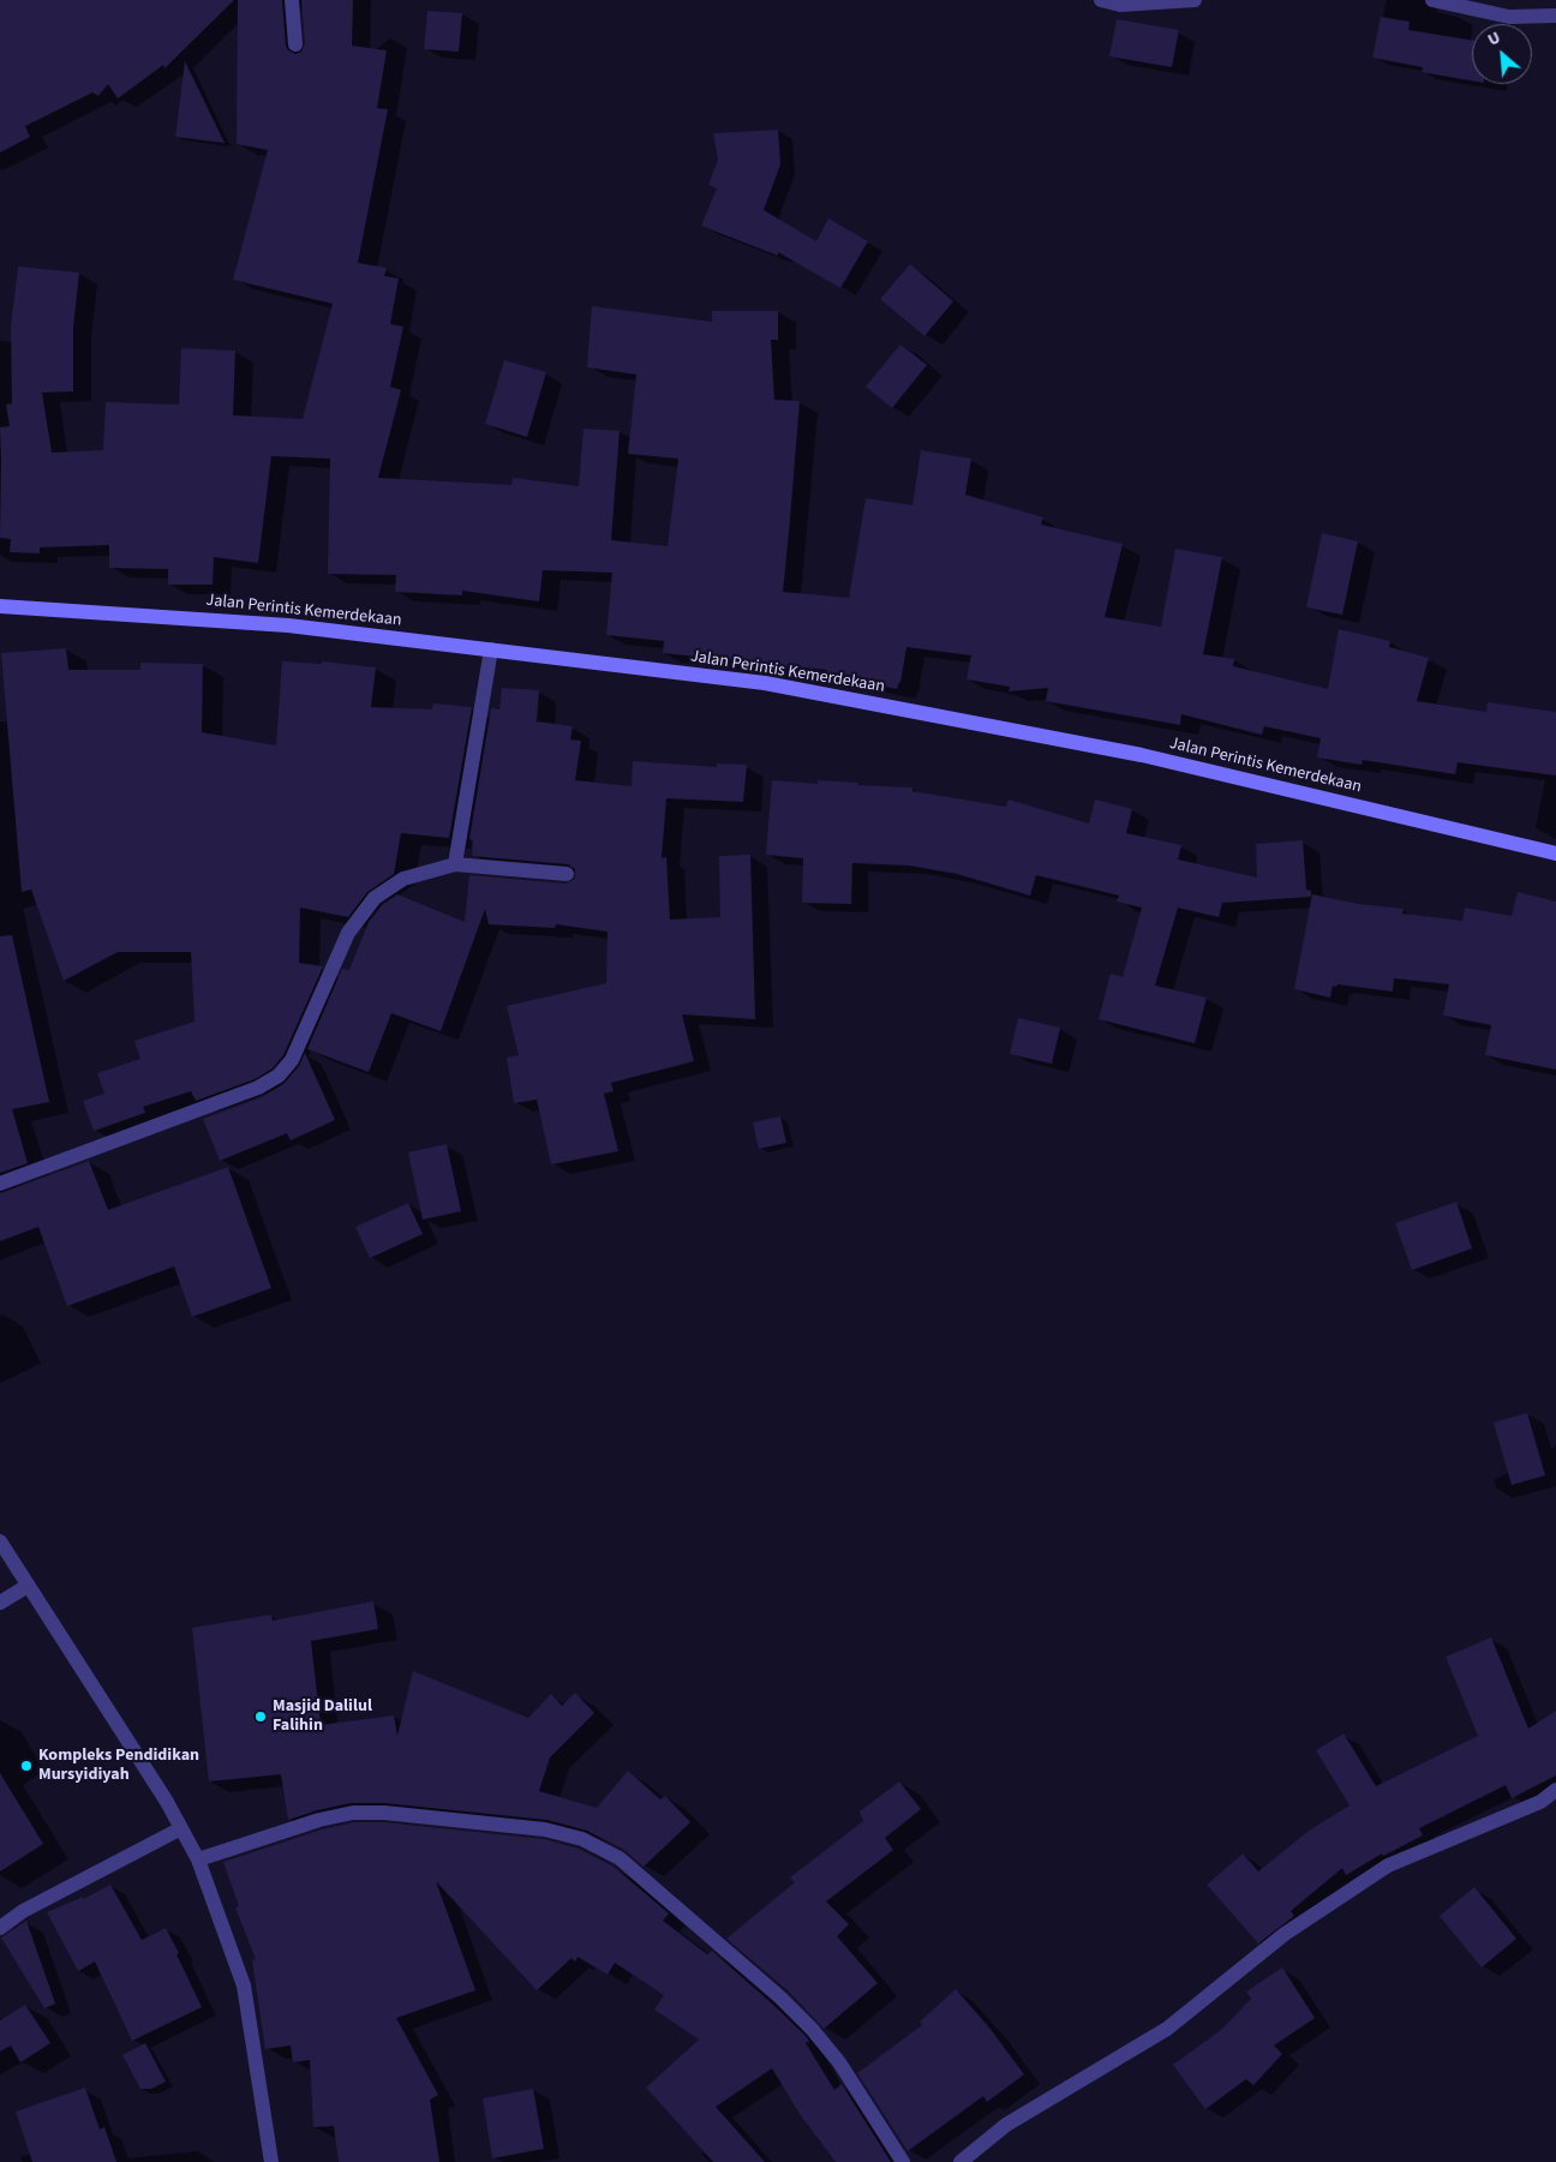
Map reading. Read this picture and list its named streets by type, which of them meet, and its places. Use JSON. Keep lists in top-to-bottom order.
{
  "streets": {
    "main road": ["Jalan Perintis Kemerdekaan"]
  },
  "places": ["Masjid Dalilul Falihin", "Kompleks Pendidikan Mursyidiyah"],
  "north": "top left"
}
